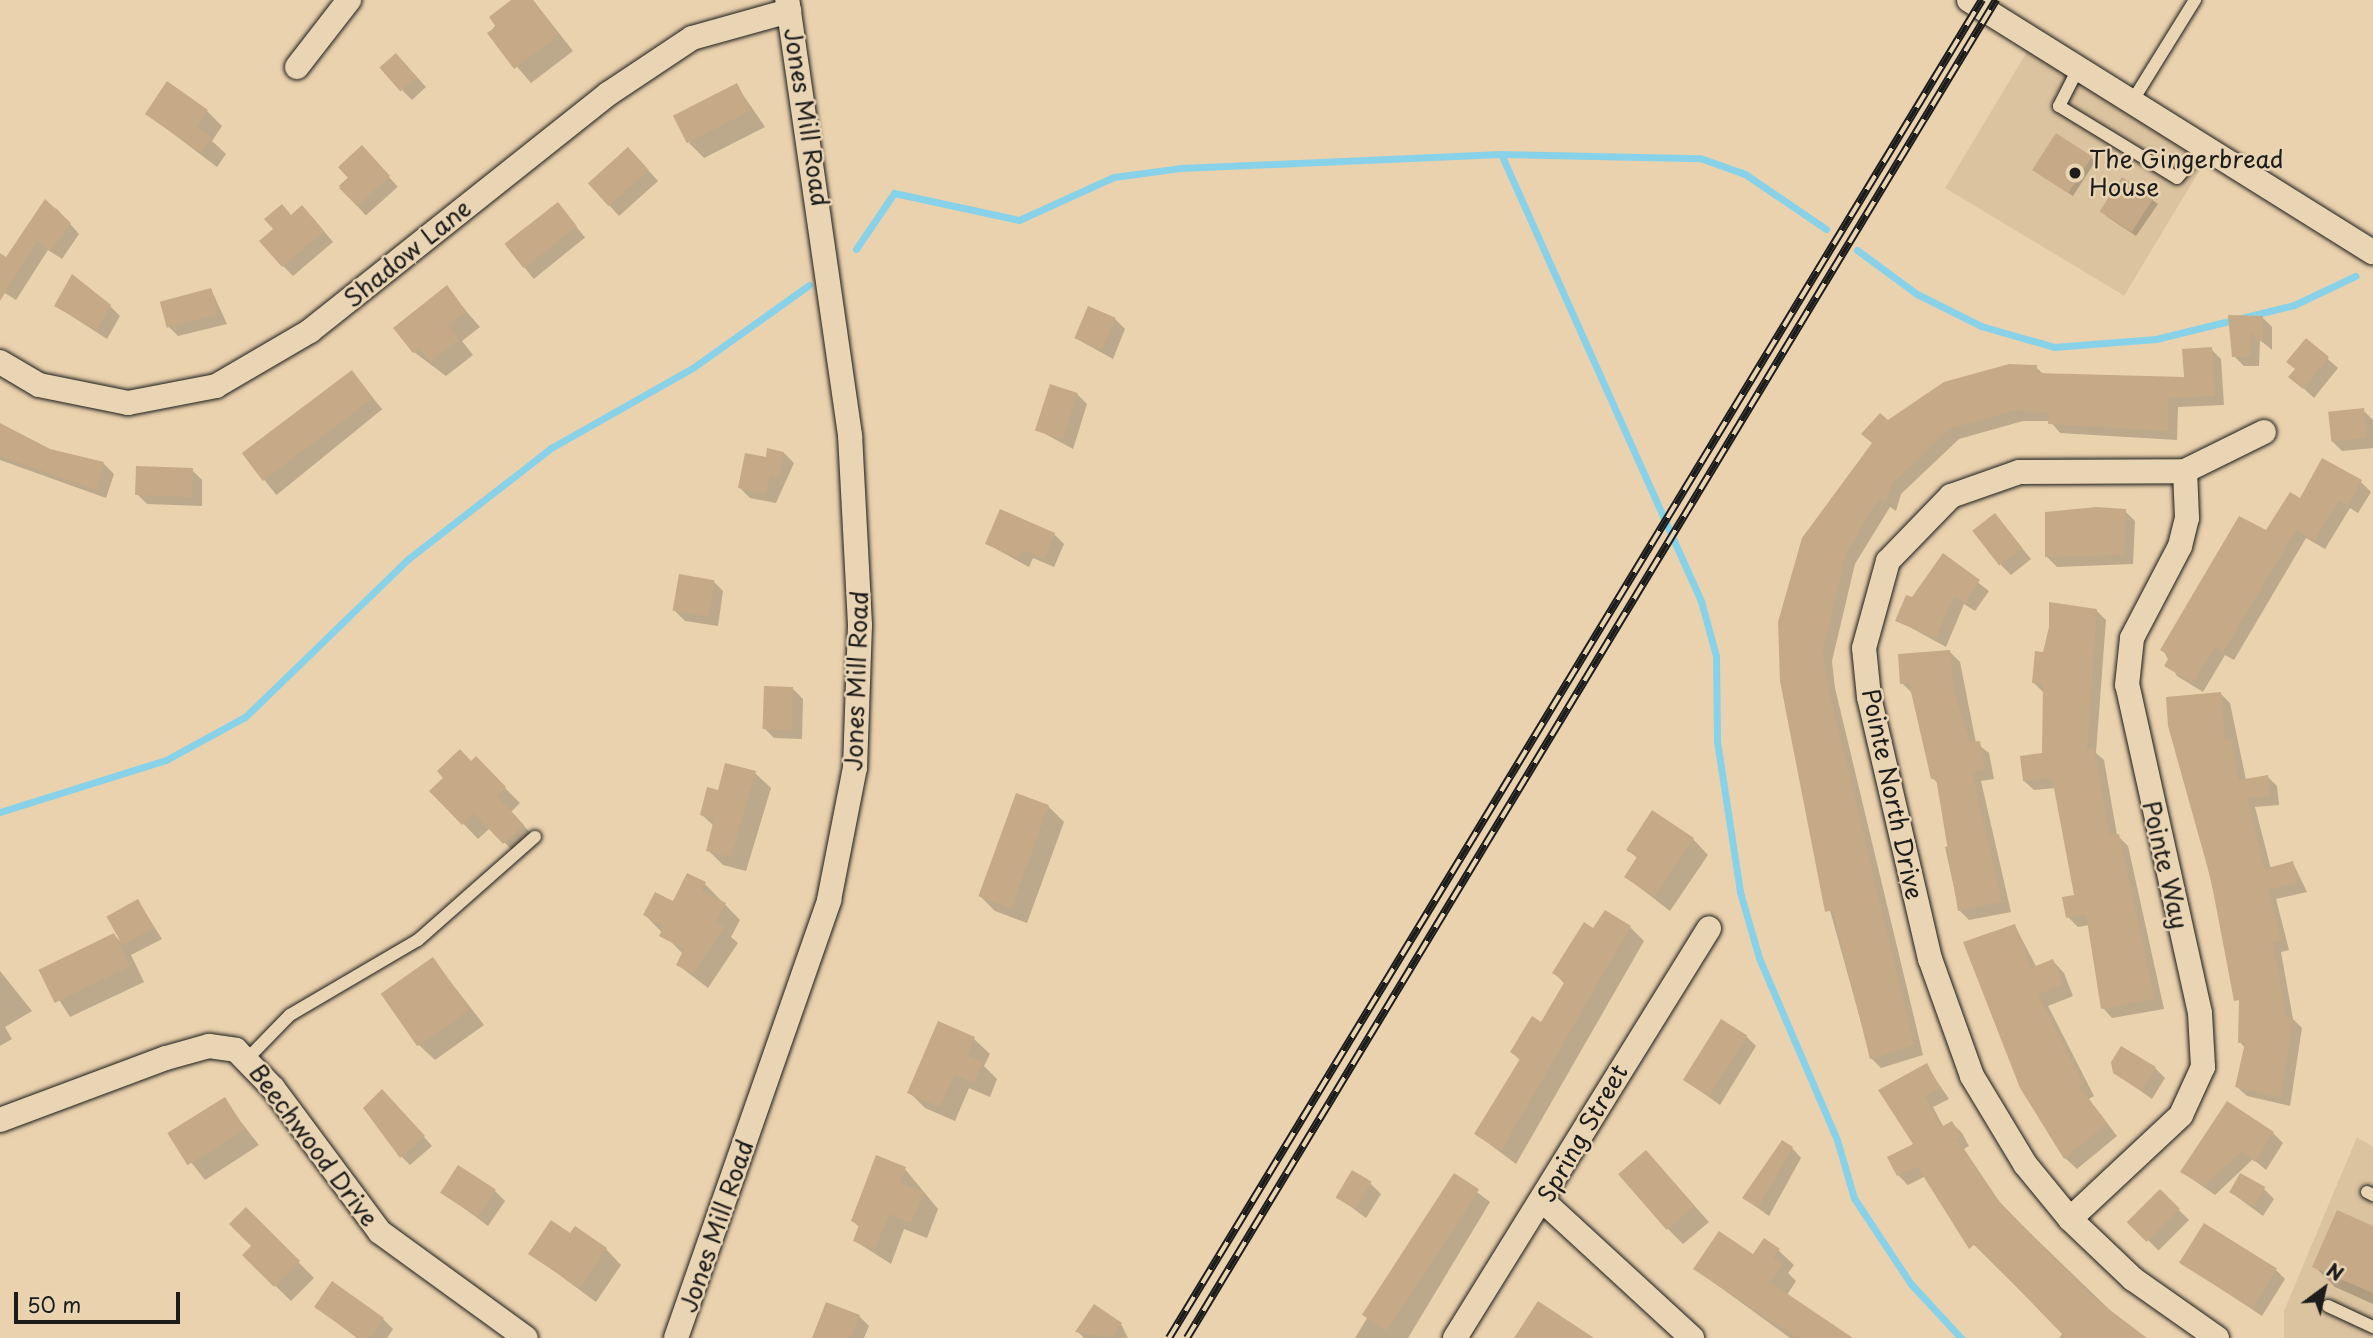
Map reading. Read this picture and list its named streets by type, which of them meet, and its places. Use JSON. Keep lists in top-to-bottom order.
{
  "streets": {
    "street": [
      "Jones Mill Road",
      "Shadow Lane",
      "Pointe North Drive",
      "Pointe Way",
      "Spring Street",
      "Beechwood Drive"
    ]
  },
  "crossings": [
    ["Jones Mill Road", "Shadow Lane"],
    ["Pointe North Drive", "Pointe Way"]
  ],
  "places": ["The Gingerbread House"],
  "scale_bar": "50 m",
  "north": "top right"
}
